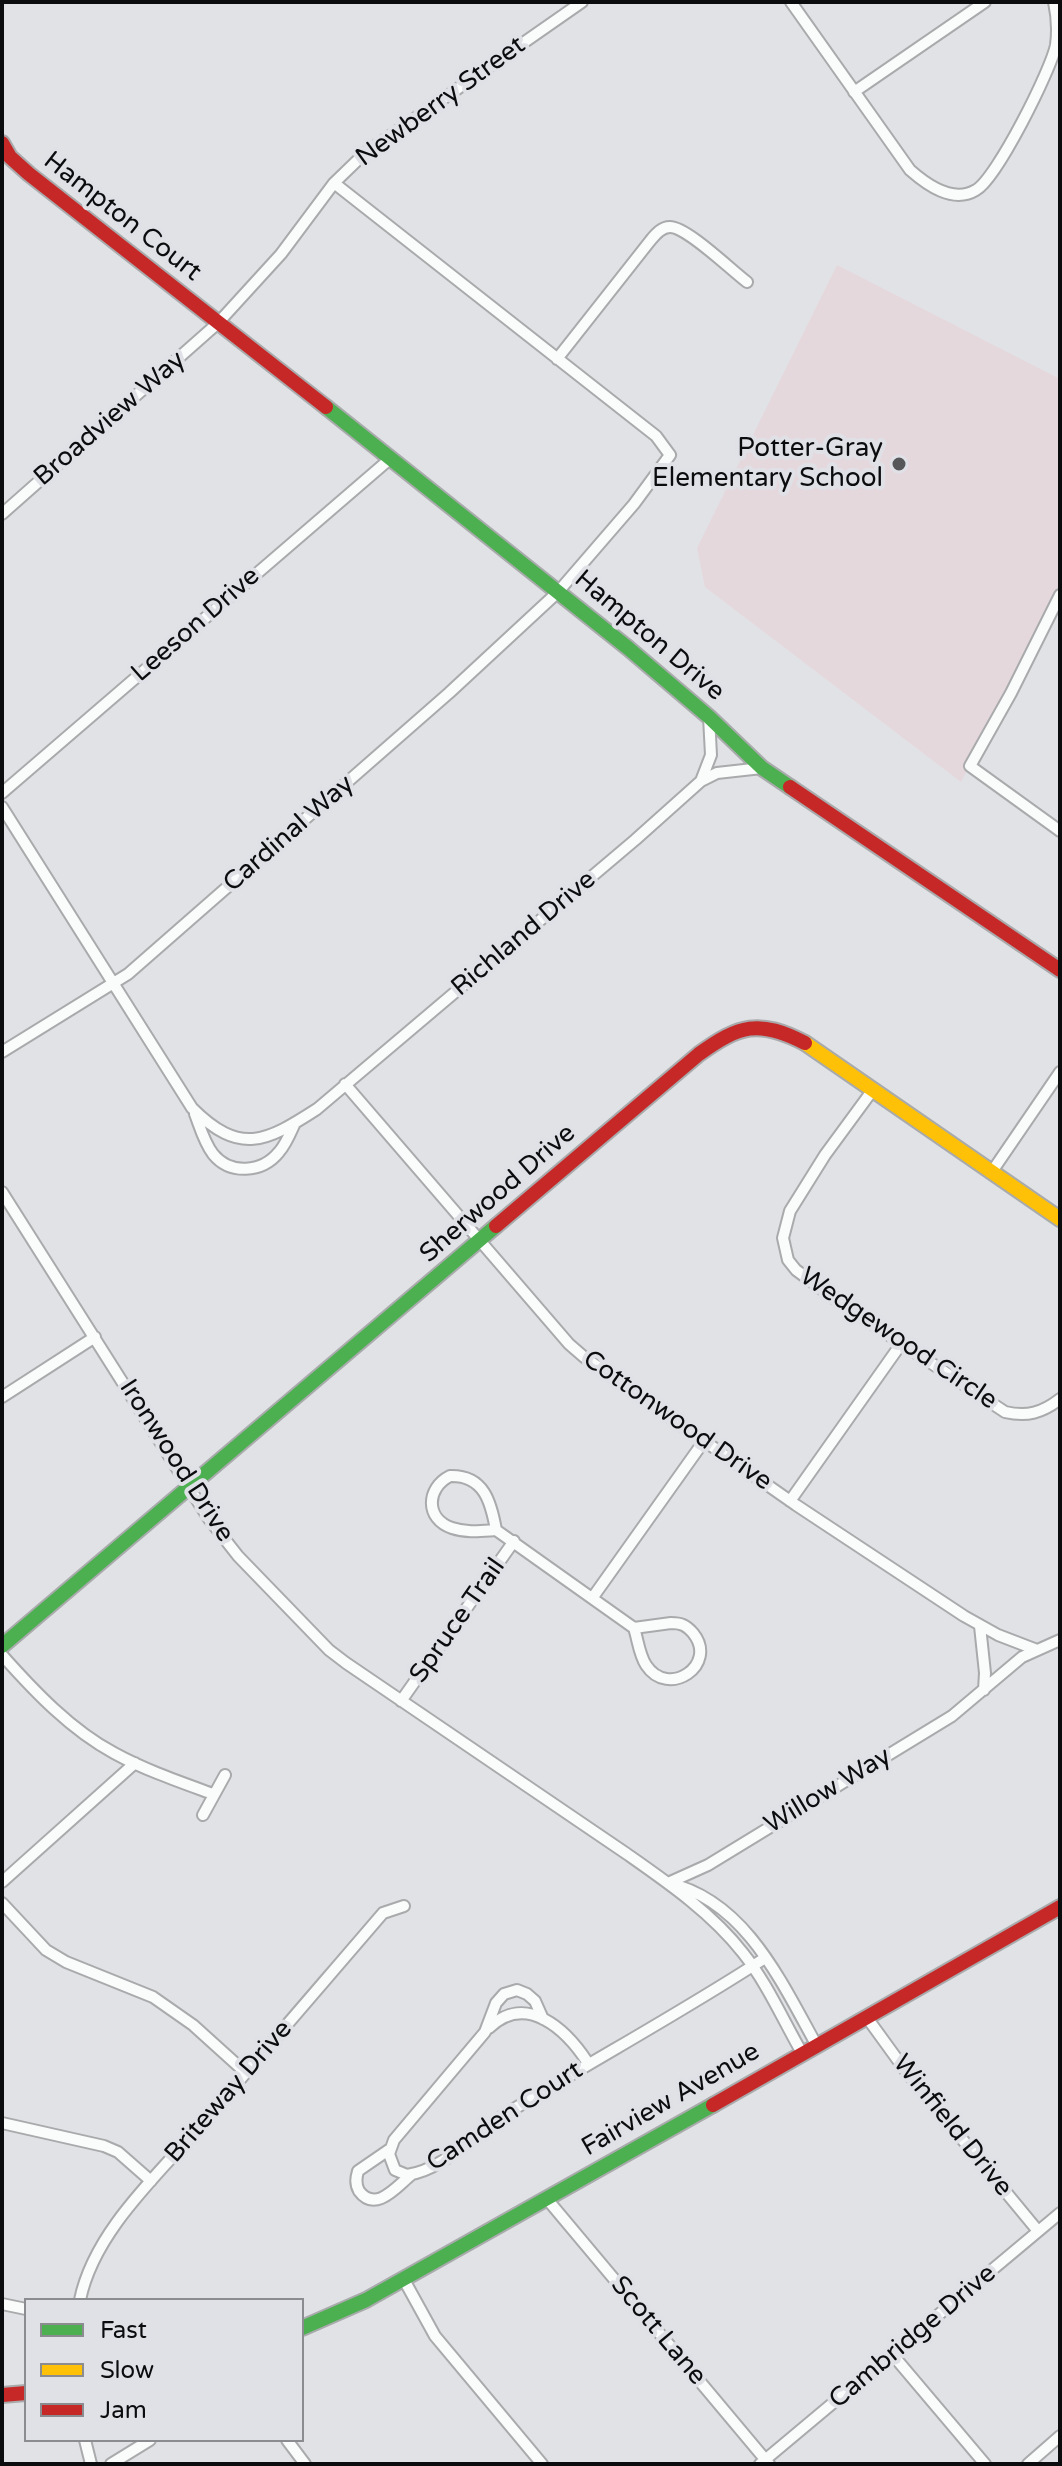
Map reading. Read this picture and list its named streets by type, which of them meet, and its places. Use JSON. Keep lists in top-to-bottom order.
{
  "streets": {
    "street": [
      "Newberry Street",
      "Hampton Court",
      "Broadview Way",
      "Leeson Drive",
      "Hampton Drive",
      "Cardinal Way",
      "Richland Drive",
      "Sherwood Drive",
      "Wedgewood Circle",
      "Cottonwood Drive",
      "Ironwood Drive",
      "Spruce Trail",
      "Willow Way",
      "Briteway Drive",
      "Fairview Avenue",
      "Camden Court",
      "Winfield Drive",
      "Scott Lane",
      "Cambridge Drive"
    ]
  },
  "crossings": [
    ["Newberry Street", "Hampton Court"],
    ["Newberry Street", "Broadview Way"],
    ["Newberry Street", "Hampton Drive"],
    ["Hampton Court", "Broadview Way"],
    ["Hampton Court", "Hampton Drive"],
    ["Broadview Way", "Hampton Drive"],
    ["Leeson Drive", "Hampton Drive"],
    ["Hampton Drive", "Cardinal Way"],
    ["Hampton Drive", "Richland Drive"],
    ["Richland Drive", "Cottonwood Drive"],
    ["Sherwood Drive", "Wedgewood Circle"],
    ["Sherwood Drive", "Cottonwood Drive"],
    ["Sherwood Drive", "Ironwood Drive"],
    ["Cottonwood Drive", "Willow Way"],
    ["Ironwood Drive", "Spruce Trail"],
    ["Ironwood Drive", "Willow Way"],
    ["Ironwood Drive", "Fairview Avenue"],
    ["Ironwood Drive", "Camden Court"],
    ["Fairview Avenue", "Winfield Drive"],
    ["Fairview Avenue", "Scott Lane"],
    ["Winfield Drive", "Cambridge Drive"],
    ["Scott Lane", "Cambridge Drive"]
  ],
  "places": ["Potter-Gray Elementary School"],
  "legend": ["Fast", "Slow", "Jam"]
}
